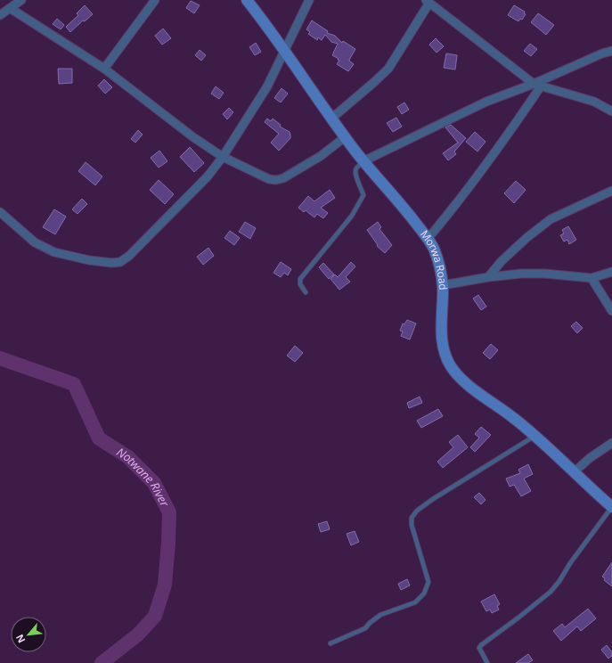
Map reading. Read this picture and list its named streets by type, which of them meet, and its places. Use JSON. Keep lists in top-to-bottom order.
{
  "streets": {
    "main road": ["Morwa Road"]
  },
  "water": ["Notwane River"],
  "north": "bottom left"
}
